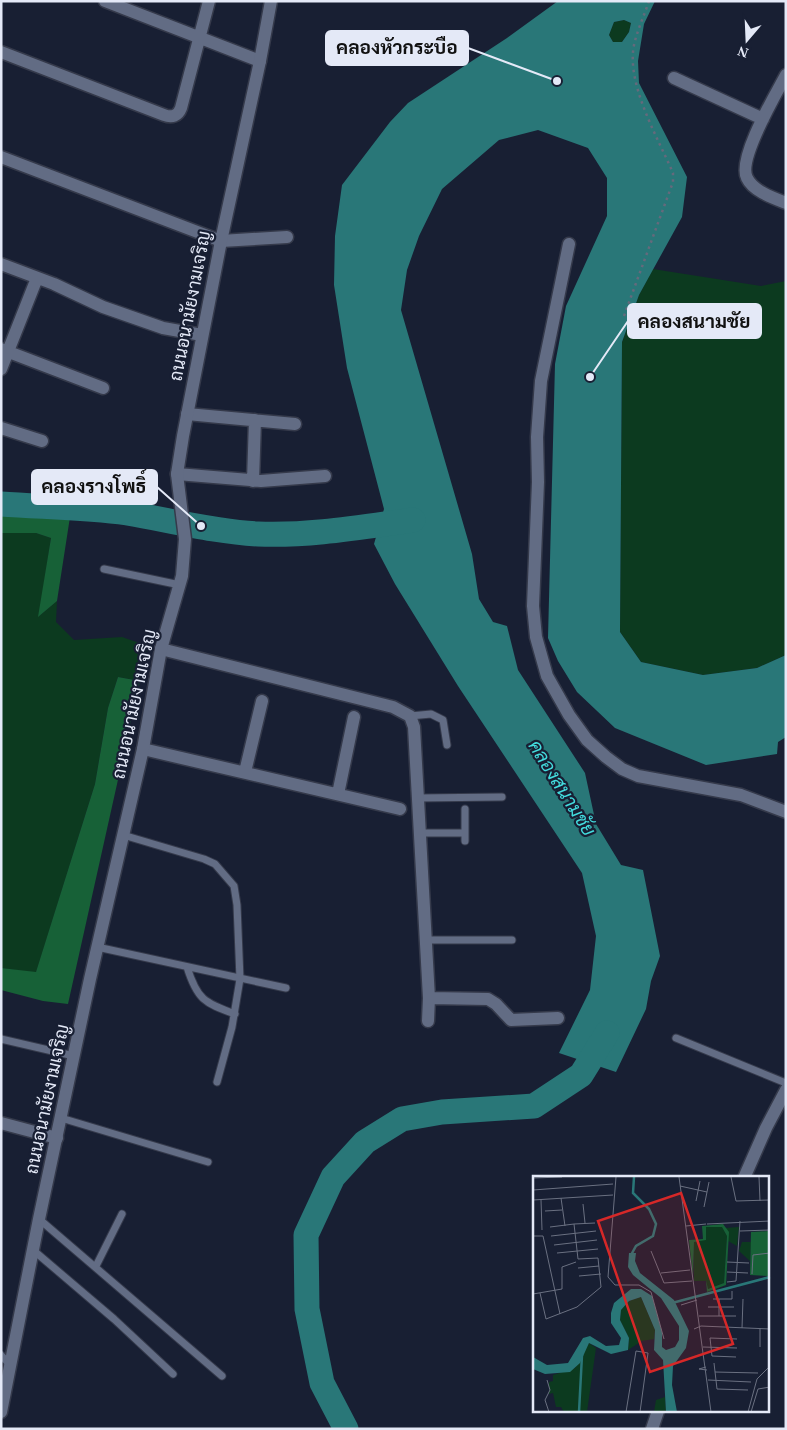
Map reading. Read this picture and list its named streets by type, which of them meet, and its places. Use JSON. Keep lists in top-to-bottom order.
{
  "streets": {
    "street": ["ถนนอนามัยงามเจริญ"]
  },
  "water": ["คลองสนามชัย"],
  "places": ["คลองหัวกระบือ", "คลองสนามชัย", "คลองรางโพธิ์"],
  "north": "bottom"
}
